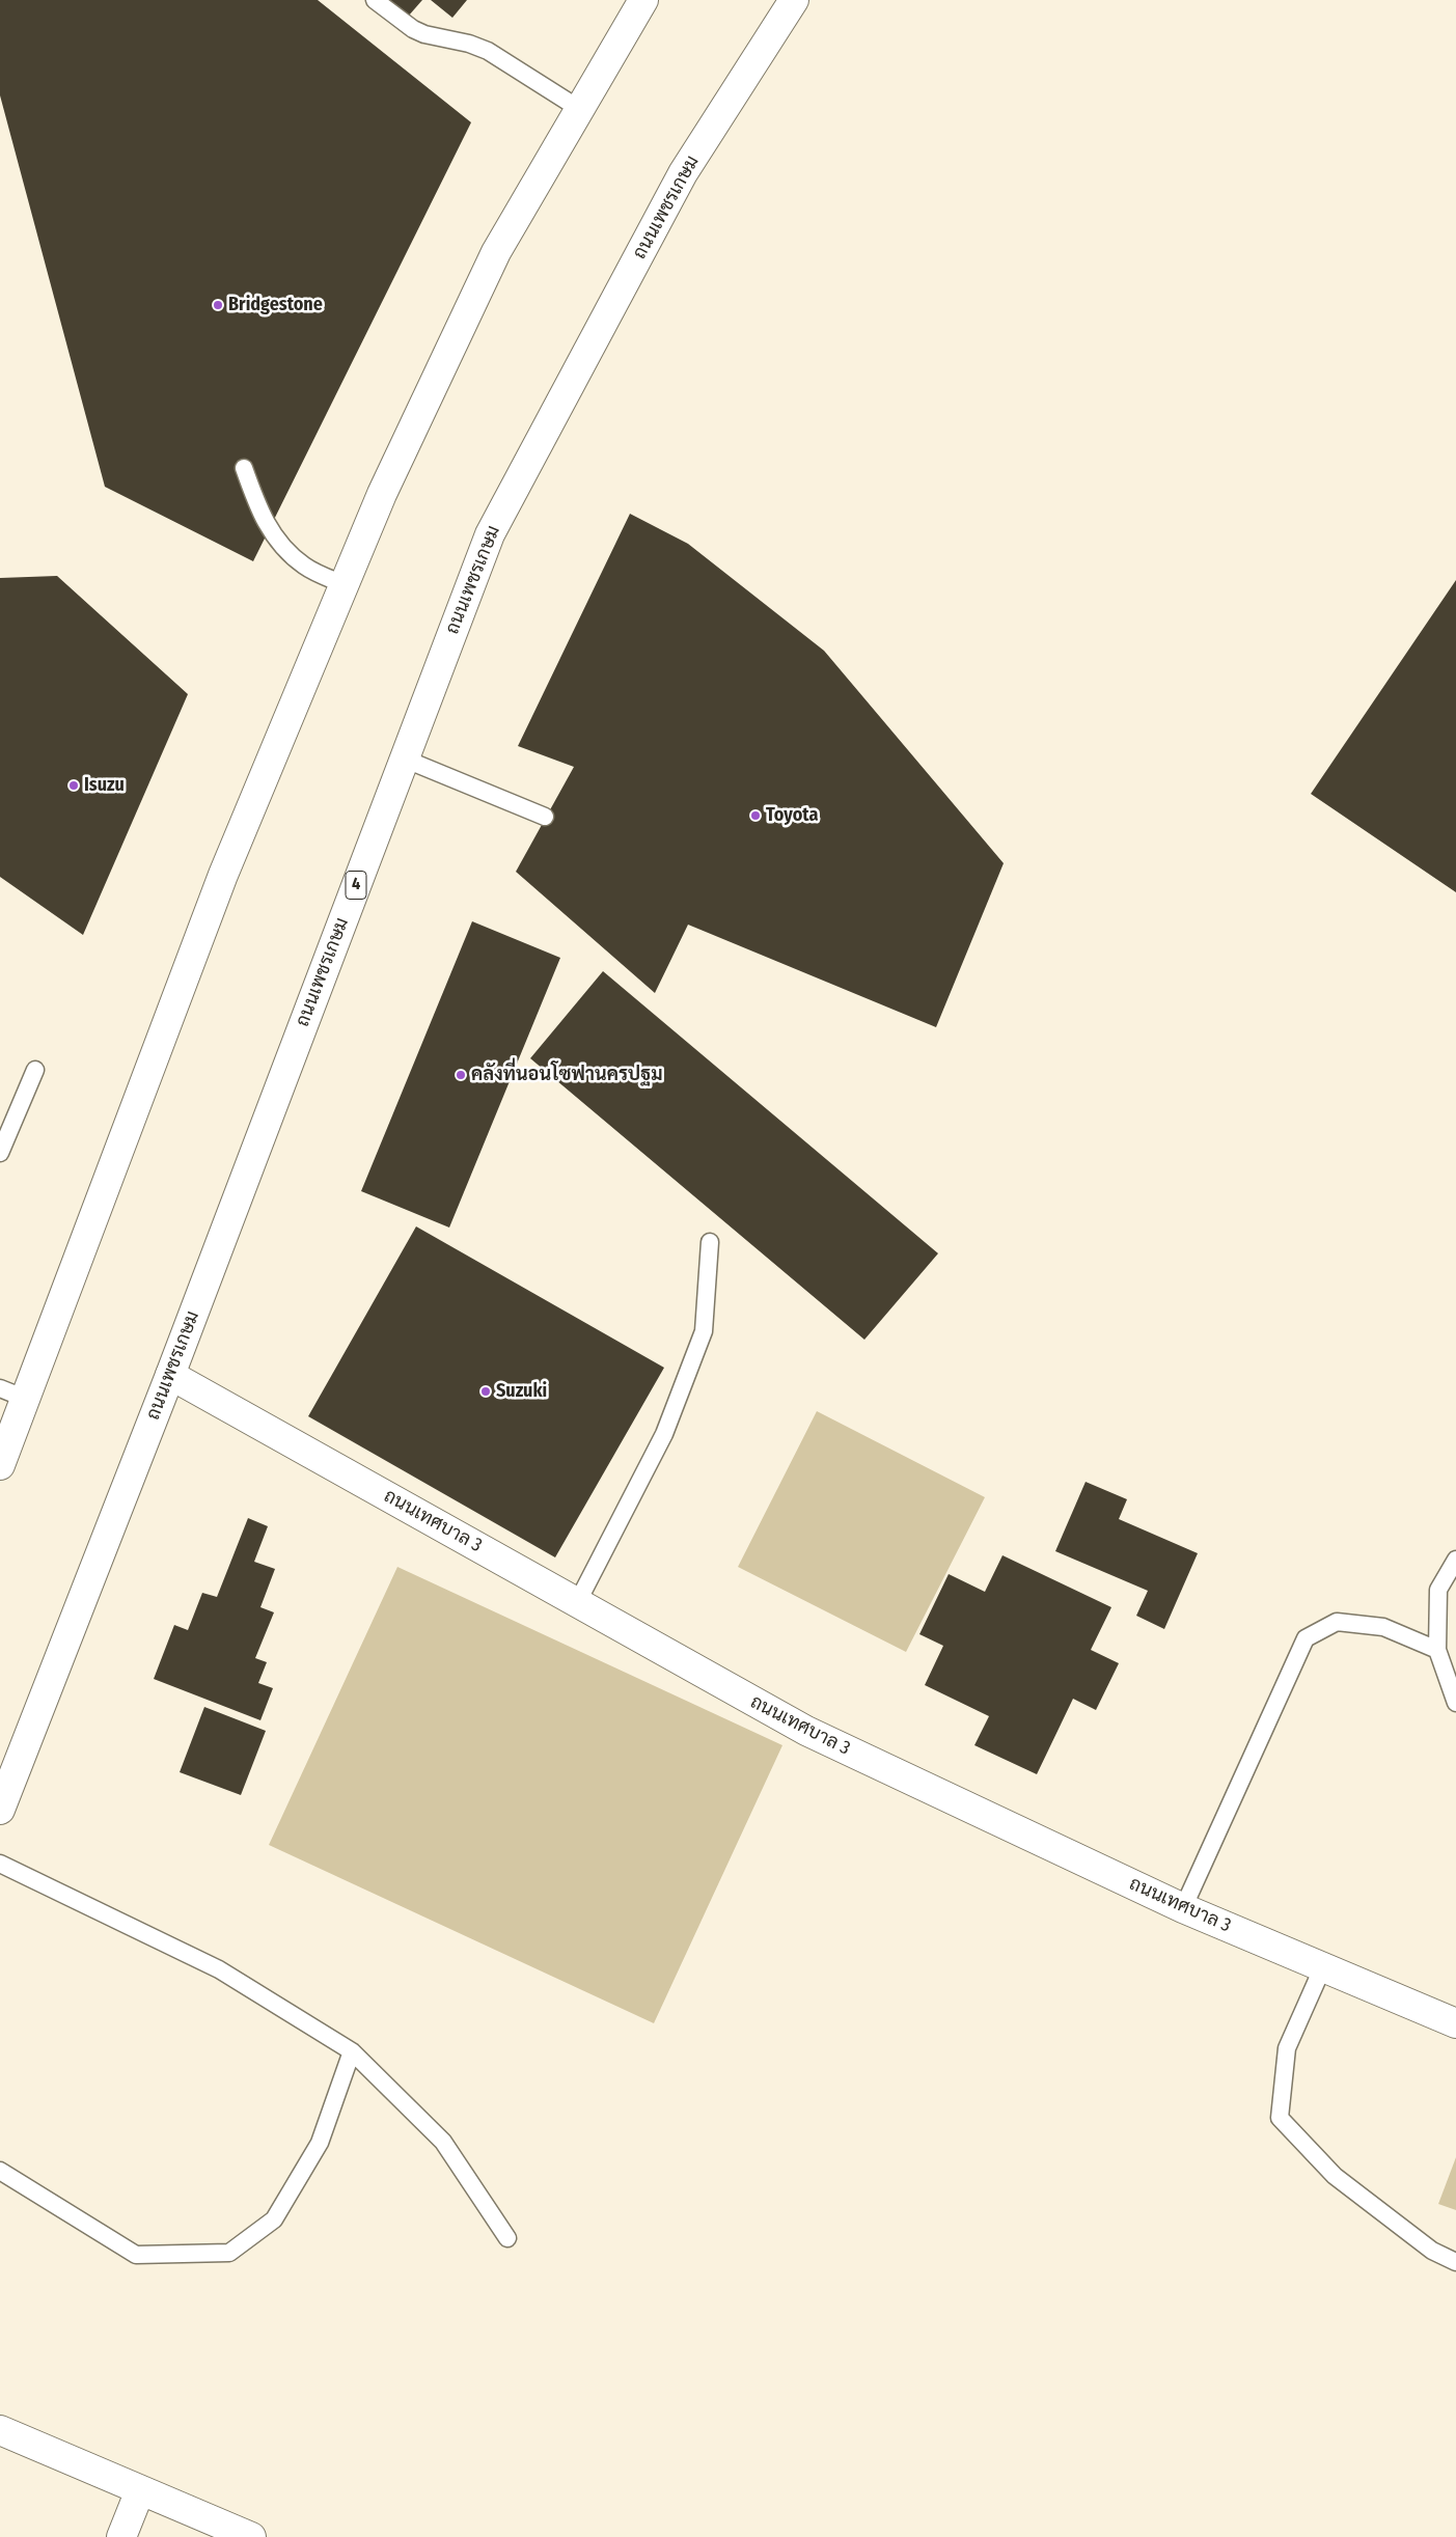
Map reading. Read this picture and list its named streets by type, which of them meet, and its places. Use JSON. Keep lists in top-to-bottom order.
{
  "streets": {
    "main road": ["ถนนเพชรเกษม", "4", "ถนนเทศบาล 3"]
  },
  "crossings": [
    ["ถนนเพชรเกษม", "ถนนเทศบาล 3"]
  ],
  "places": [
    "Bridgestone",
    "Isuzu",
    "Toyota",
    "คลังที่นอนโซฟานครปฐม",
    "Suzuki"
  ]
}
